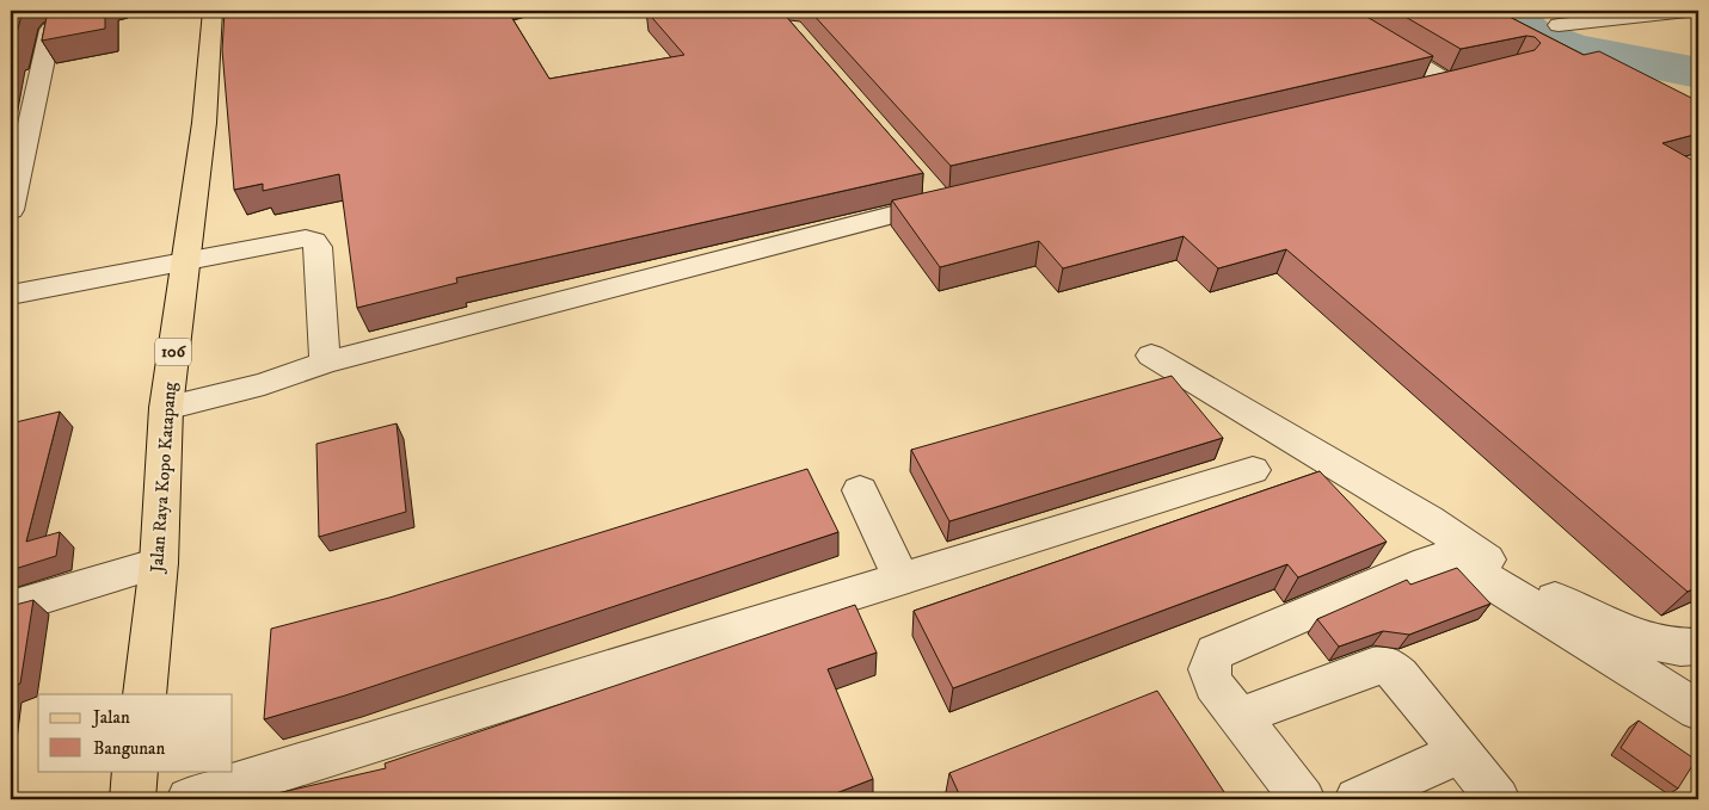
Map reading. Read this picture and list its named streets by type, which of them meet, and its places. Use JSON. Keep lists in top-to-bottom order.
{
  "streets": {
    "main road": ["106", "Jalan Raya Kopo Katapang"]
  },
  "legend": ["Jalan", "Bangunan"]
}
